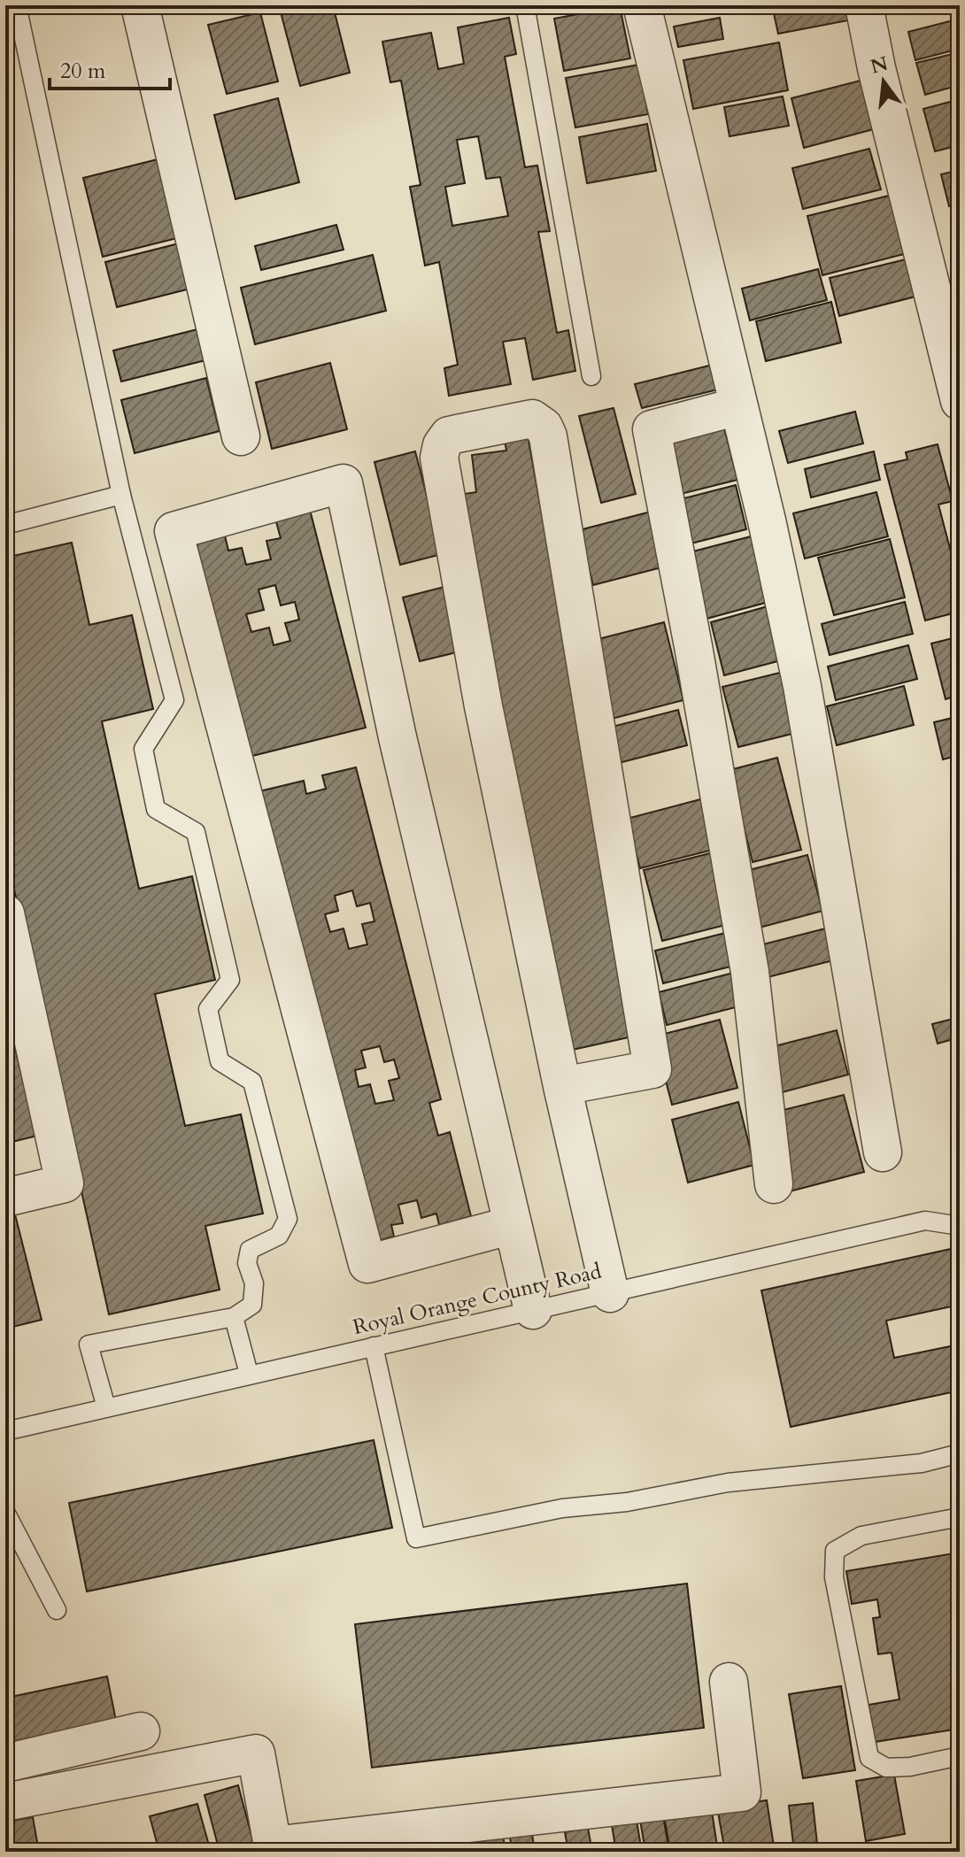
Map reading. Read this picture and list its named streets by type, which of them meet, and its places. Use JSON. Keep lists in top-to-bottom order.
{
  "streets": {
    "lane": ["Royal Orange County Road"]
  },
  "scale_bar": "20 m",
  "north": "top"
}
